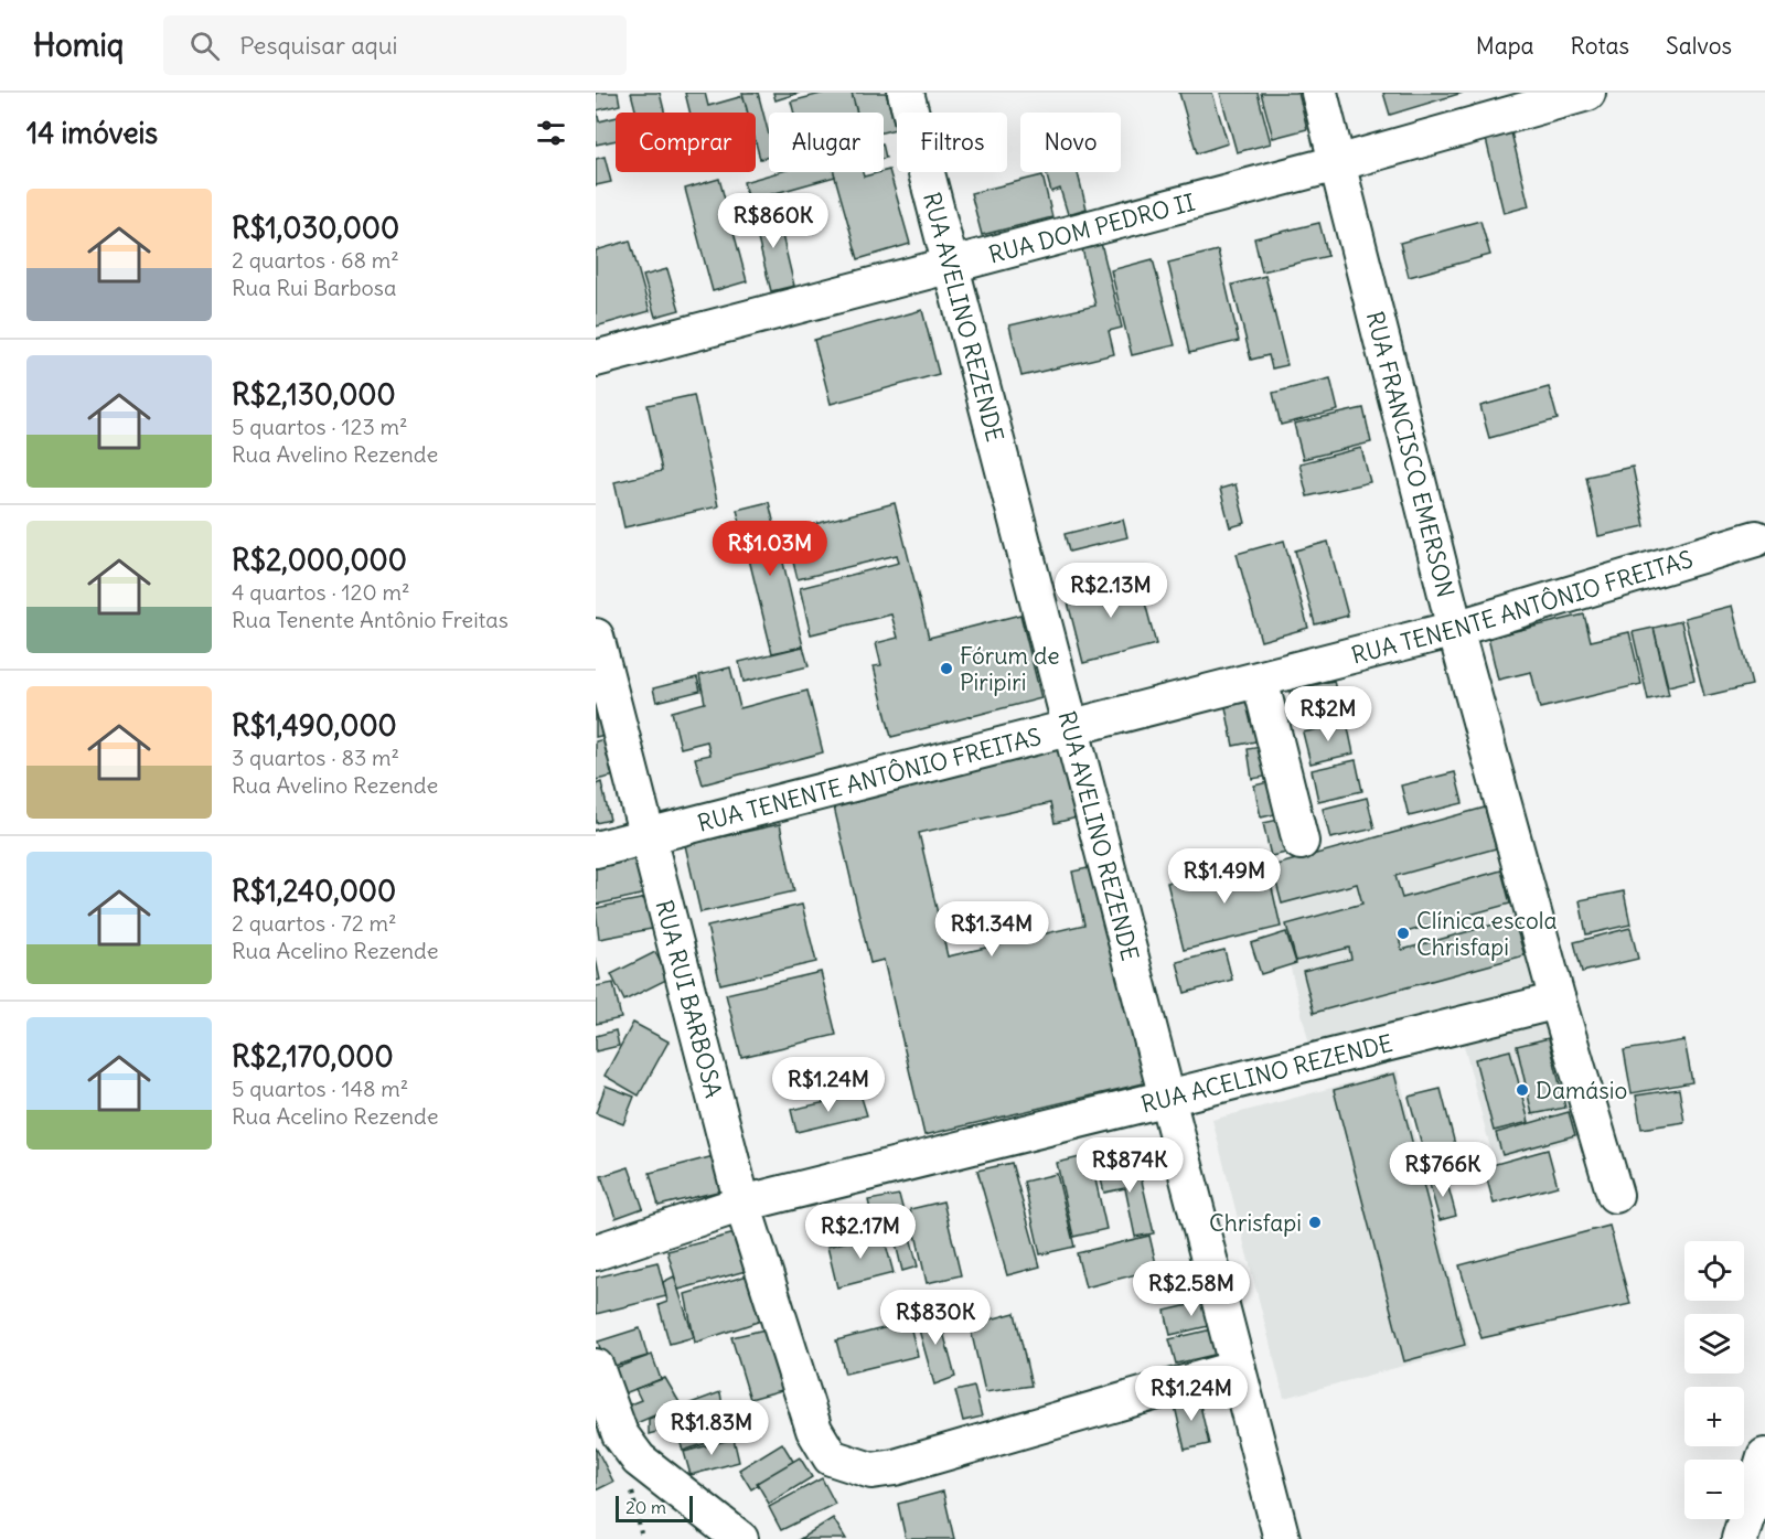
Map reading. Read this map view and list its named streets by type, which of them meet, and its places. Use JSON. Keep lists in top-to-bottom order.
{
  "streets": {
    "street": [
      "RUA DOM PEDRO II",
      "RUA AVELINO REZENDE",
      "RUA FRANCISCO EMERSON",
      "RUA TENENTE ANTÔNIO FREITAS",
      "RUA RUI BARBOSA",
      "RUA ACELINO REZENDE"
    ]
  },
  "crossings": [
    ["RUA DOM PEDRO II", "RUA AVELINO REZENDE"],
    ["RUA DOM PEDRO II", "RUA FRANCISCO EMERSON"],
    ["RUA AVELINO REZENDE", "RUA TENENTE ANTÔNIO FREITAS"],
    ["RUA AVELINO REZENDE", "RUA RUI BARBOSA"],
    ["RUA AVELINO REZENDE", "RUA ACELINO REZENDE"],
    ["RUA FRANCISCO EMERSON", "RUA TENENTE ANTÔNIO FREITAS"],
    ["RUA FRANCISCO EMERSON", "RUA ACELINO REZENDE"],
    ["RUA TENENTE ANTÔNIO FREITAS", "RUA RUI BARBOSA"],
    ["RUA RUI BARBOSA", "RUA ACELINO REZENDE"]
  ],
  "places": [
    "Fórum de Piripiri",
    "Clínica escola Chrisfapi",
    "Damásio",
    "Chrisfapi"
  ],
  "scale_bar": "20 m",
  "page": {
    "header": "Homiq",
    "search": "Pesquisar aqui",
    "nav": ["Mapa", "Rotas", "Salvos"],
    "heading": "14 imóveis",
    "chip": [
      "Comprar",
      "Alugar",
      "Filtros",
      "Novo"
    ],
    "list": [
      {
        "name": "R$1,030,000",
        "note": "2 quartos · 68 m² · Rua Rui Barbosa"
      },
      {
        "name": "R$2,130,000",
        "note": "5 quartos · 123 m² · Rua Avelino Rezende"
      },
      {
        "name": "R$2,000,000",
        "note": "4 quartos · 120 m² · Rua Tenente Antônio Freitas"
      },
      {
        "name": "R$1,490,000",
        "note": "3 quartos · 83 m² · Rua Avelino Rezende"
      },
      {
        "name": "R$1,240,000",
        "note": "2 quartos · 72 m² · Rua Acelino Rezende"
      },
      {
        "name": "R$2,170,000",
        "note": "5 quartos · 148 m² · Rua Acelino Rezende"
      }
    ],
    "price": [
      "R$860K",
      "R$1.03M",
      "R$2.13M",
      "R$2M",
      "R$1.49M",
      "R$1.34M",
      "R$1.24M",
      "R$874K",
      "R$766K",
      "R$2.17M",
      "R$2.58M",
      "R$830K",
      "R$1.24M",
      "R$1.83M"
    ],
    "map_buttons": ["+", "−"],
    "scale": "20 m"
  }
}
